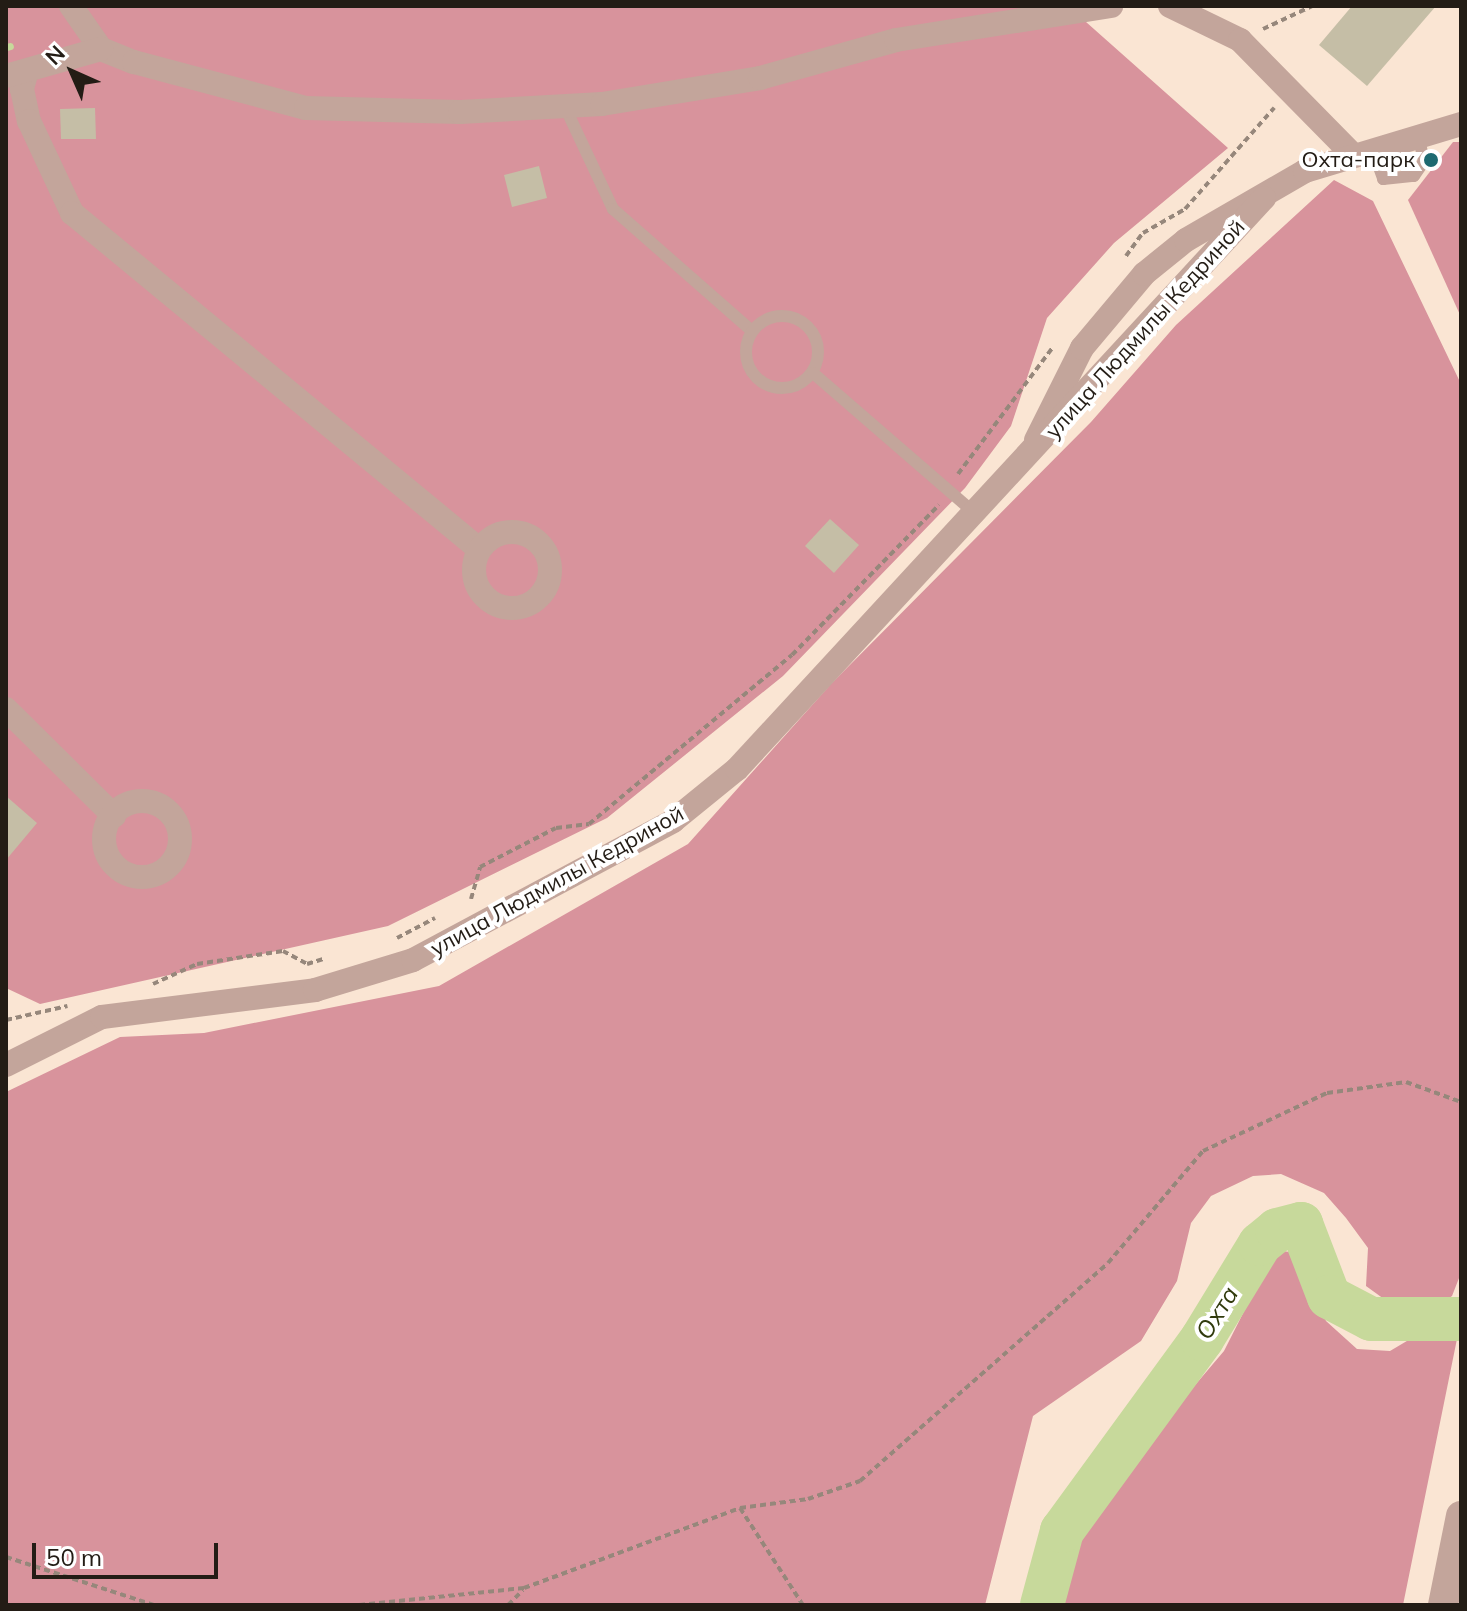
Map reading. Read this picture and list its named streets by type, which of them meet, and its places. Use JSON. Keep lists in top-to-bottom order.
{
  "streets": {
    "street": ["улица Людмилы Кедриной"]
  },
  "water": ["Охта"],
  "places": ["Охта-парк"],
  "scale_bar": "50 m",
  "north": "top left"
}
